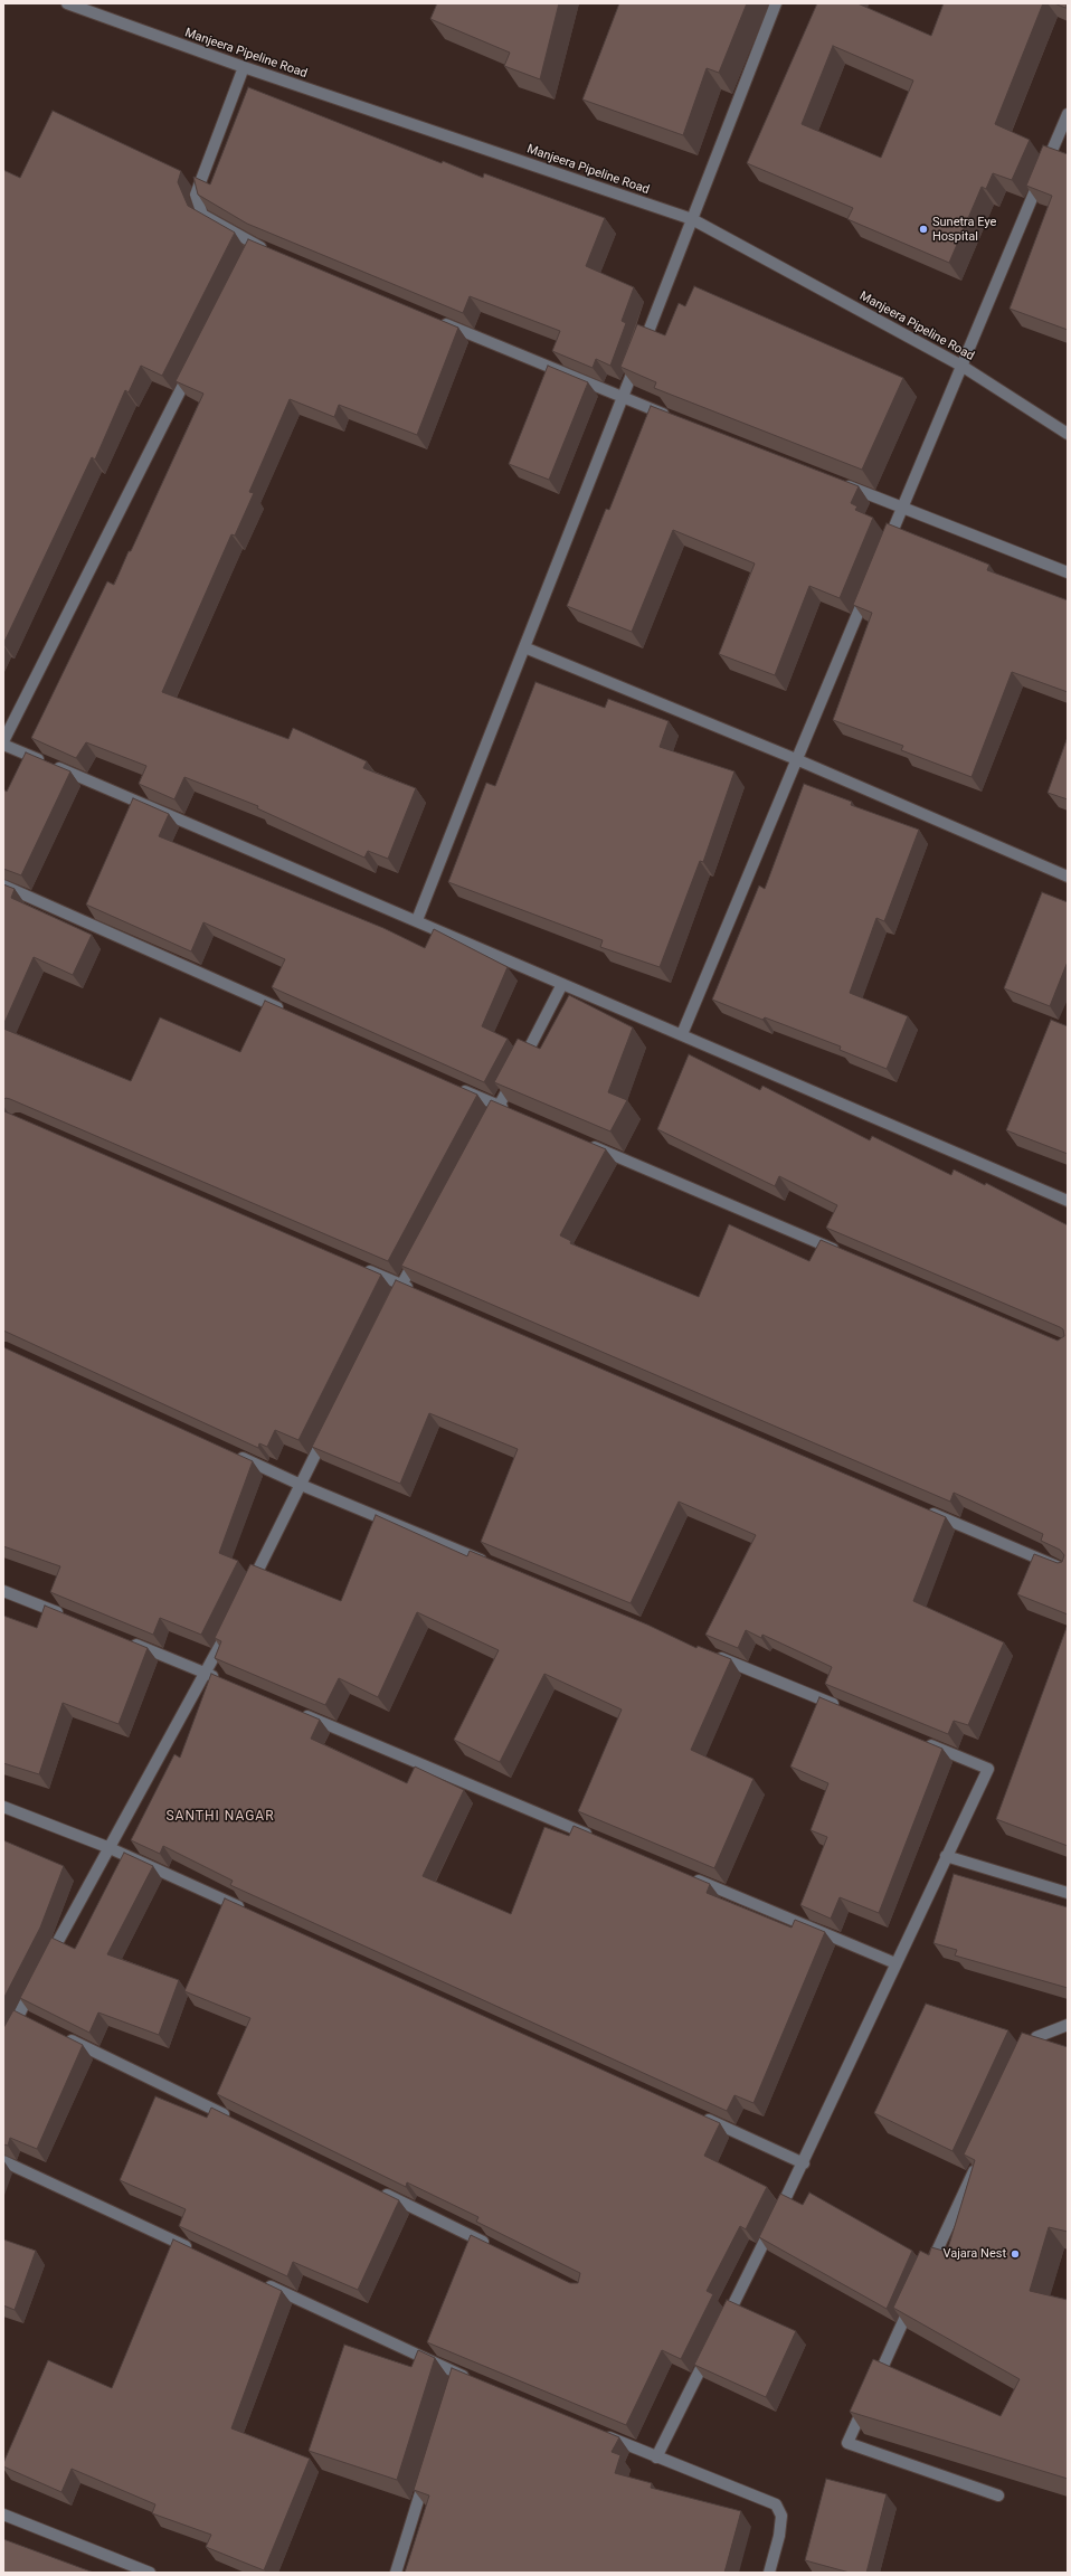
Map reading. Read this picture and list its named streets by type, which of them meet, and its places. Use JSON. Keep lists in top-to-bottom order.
{
  "streets": {
    "street": ["Manjeera Pipeline Road"]
  },
  "districts": ["SANTHI NAGAR"],
  "places": ["Sunetra Eye Hospital", "Vajara Nest"]
}
